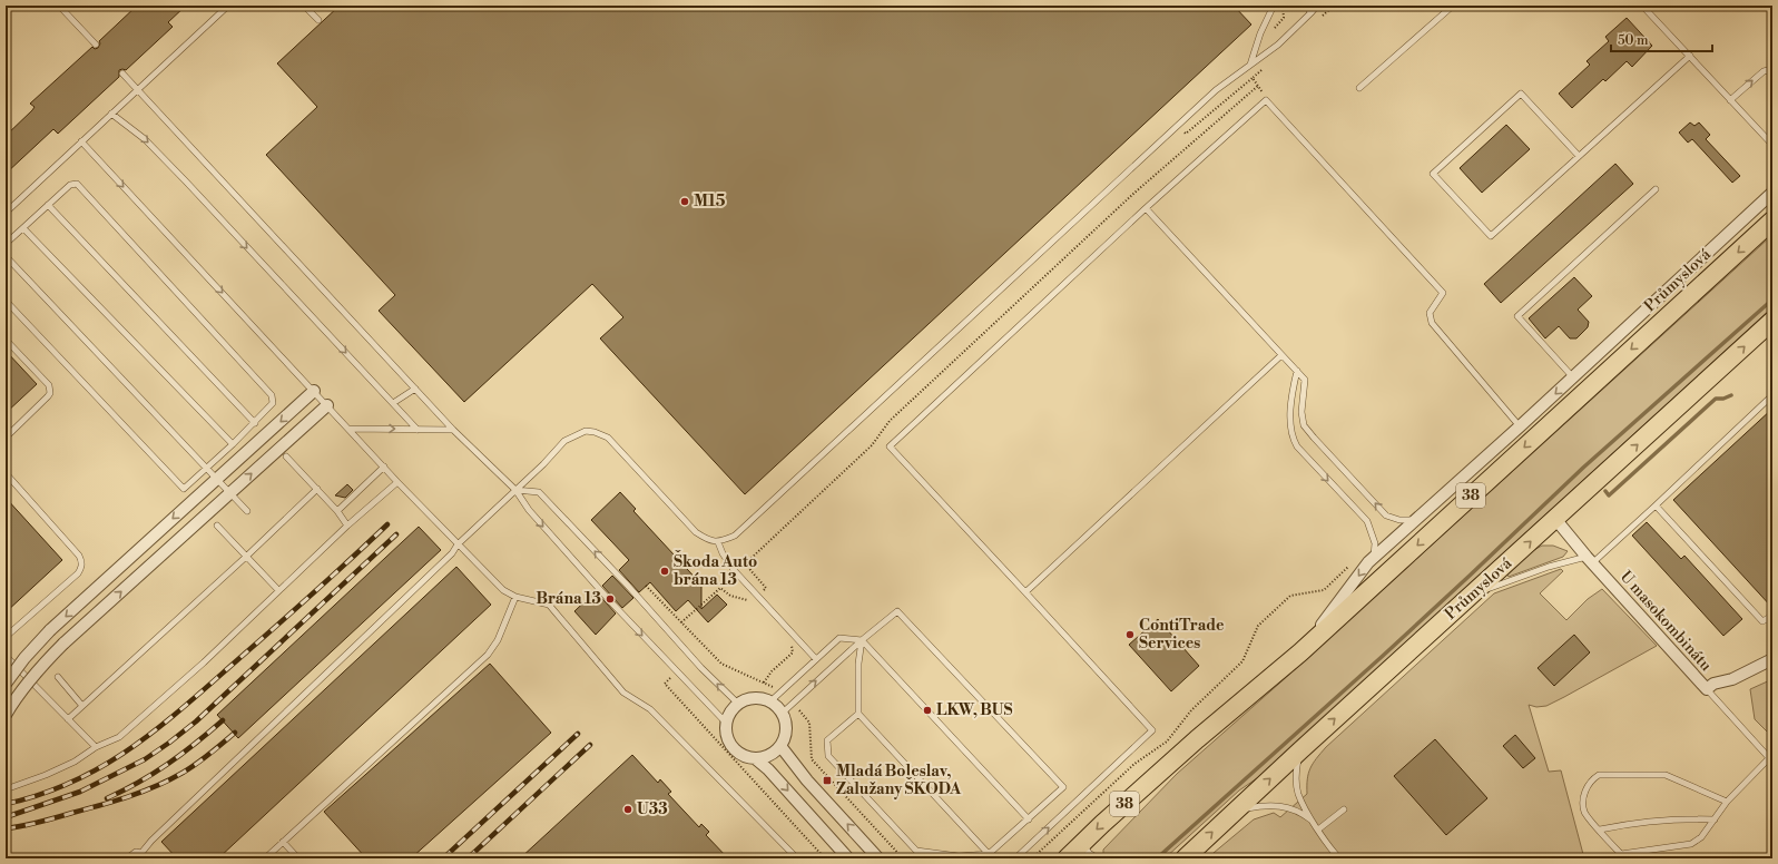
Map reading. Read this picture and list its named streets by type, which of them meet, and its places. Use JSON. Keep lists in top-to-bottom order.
{
  "streets": {
    "main road": ["Průmyslová", "38"],
    "street": ["U masokombinátu"]
  },
  "crossings": [
    ["Průmyslová", "U masokombinátu"]
  ],
  "places": {
    "other": [
      "M15",
      "Škoda Auto brána 13",
      "Brána 13",
      "ContiTrade Services",
      "LKW, BUS",
      "U33"
    ],
    "transit": ["Mladá Boleslav, Zalužany ŠKODA"]
  },
  "scale_bar": "50 m"
}
